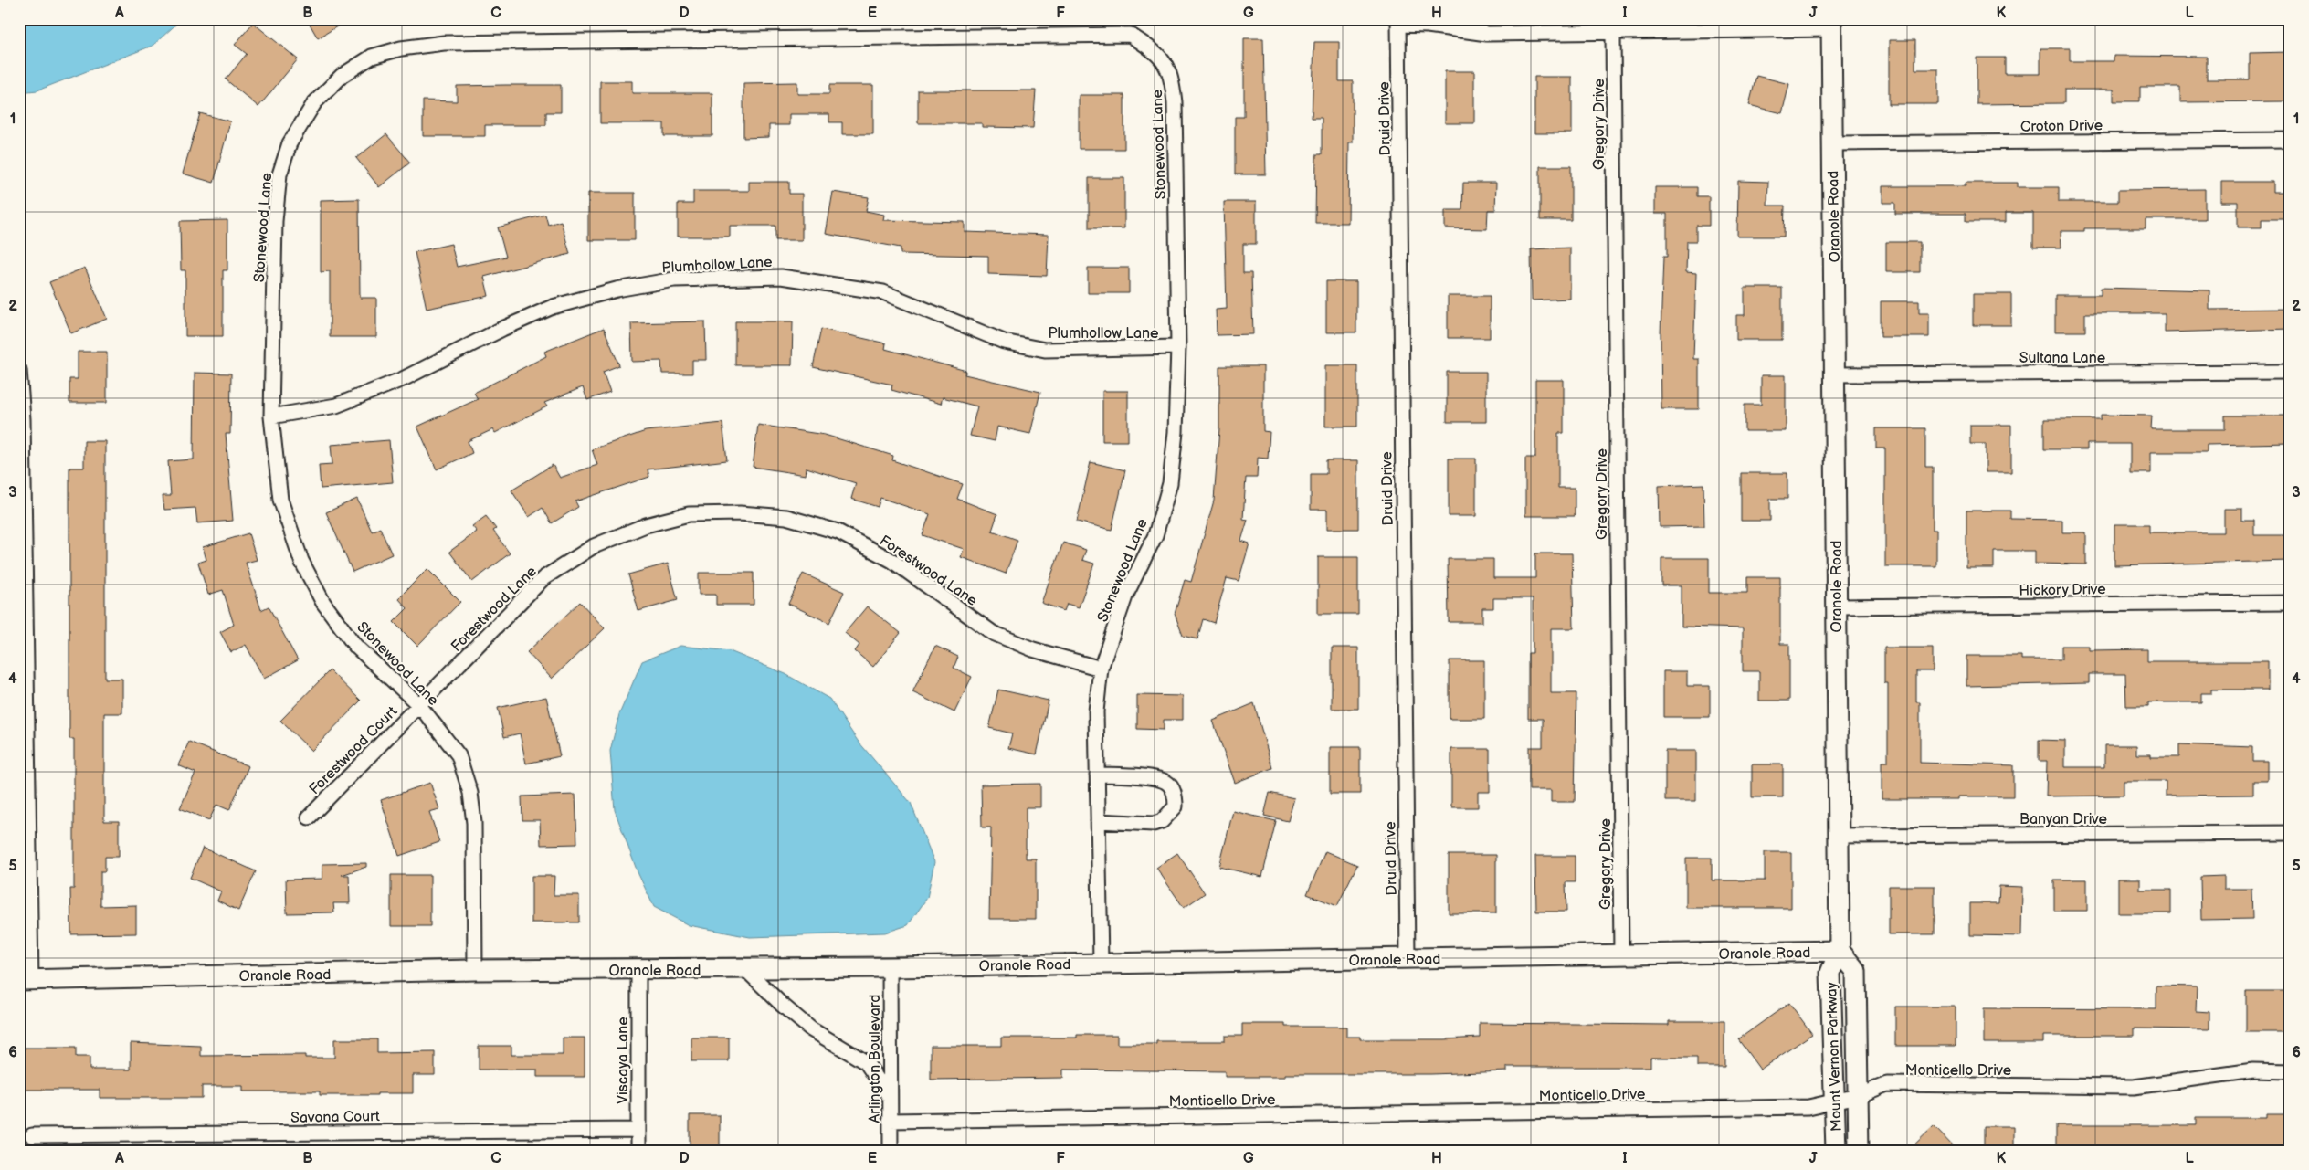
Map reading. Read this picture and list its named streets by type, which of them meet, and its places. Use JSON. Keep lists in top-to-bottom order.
{
  "streets": {
    "street": [
      "Druid Drive",
      "Gregory Drive",
      "Croton Drive",
      "Stonewood Lane",
      "Oranole Road",
      "Plumhollow Lane",
      "Sultana Lane",
      "Forestwood Lane",
      "Hickory Drive",
      "Forestwood Court",
      "Banyan Drive",
      "Mount Vernon Parkway",
      "Arlington Boulevard",
      "Viscaya Lane",
      "Monticello Drive",
      "Savona Court"
    ]
  },
  "crossings": [
    ["Druid Drive", "Oranole Road"],
    ["Gregory Drive", "Oranole Road"],
    ["Croton Drive", "Oranole Road"],
    ["Stonewood Lane", "Oranole Road"],
    ["Stonewood Lane", "Plumhollow Lane"],
    ["Stonewood Lane", "Forestwood Lane"],
    ["Stonewood Lane", "Forestwood Court"],
    ["Oranole Road", "Sultana Lane"],
    ["Oranole Road", "Hickory Drive"],
    ["Oranole Road", "Banyan Drive"],
    ["Oranole Road", "Mount Vernon Parkway"],
    ["Oranole Road", "Arlington Boulevard"],
    ["Oranole Road", "Viscaya Lane"],
    ["Forestwood Lane", "Forestwood Court"],
    ["Mount Vernon Parkway", "Monticello Drive"],
    ["Arlington Boulevard", "Monticello Drive"],
    ["Viscaya Lane", "Savona Court"]
  ],
  "grid": {
    "columns": [
      "A",
      "B",
      "C",
      "D",
      "E",
      "F",
      "G",
      "H",
      "I",
      "J",
      "K",
      "L"
    ],
    "rows": [
      "1",
      "2",
      "3",
      "4",
      "5",
      "6"
    ]
  }
}
